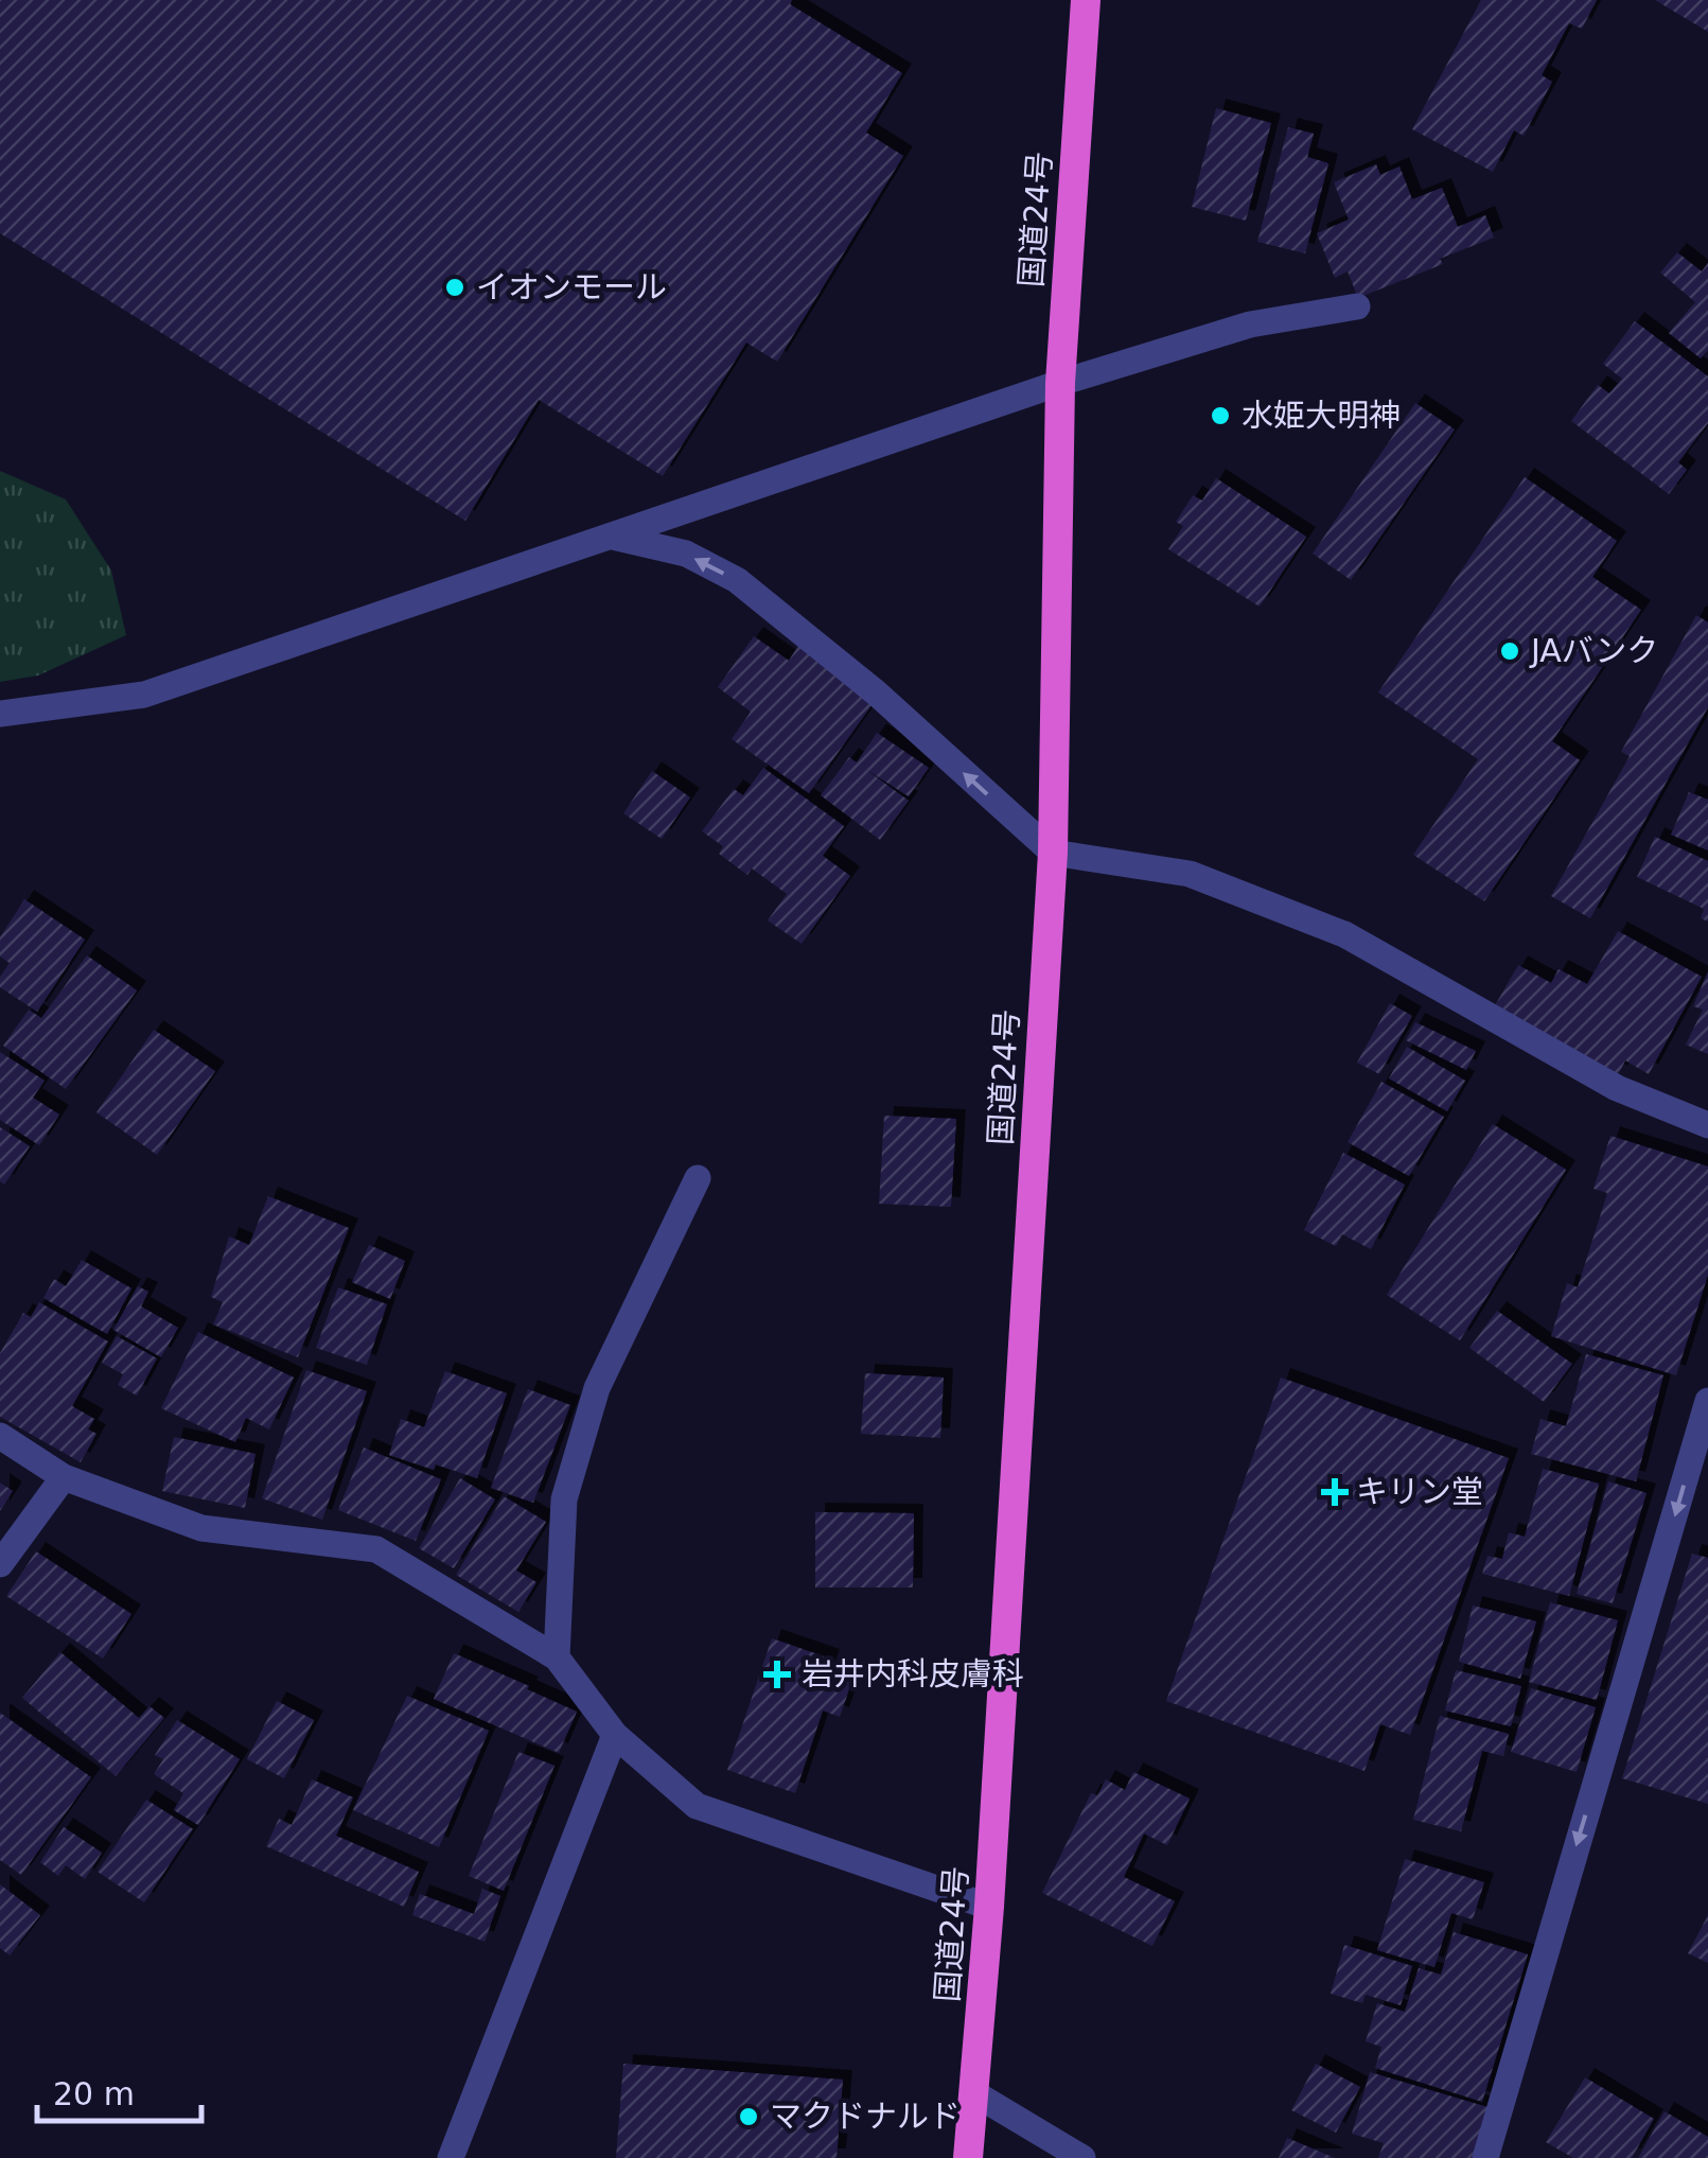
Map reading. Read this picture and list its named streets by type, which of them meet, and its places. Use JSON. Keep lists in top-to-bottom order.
{
  "streets": {
    "highway": ["国道24号"]
  },
  "places": {
    "other": [
      "イオンモール",
      "水姫大明神",
      "JAバンク",
      "マクドナルド"
    ],
    "health": ["キリン堂", "岩井内科皮膚科"]
  },
  "scale_bar": "20 m"
}
